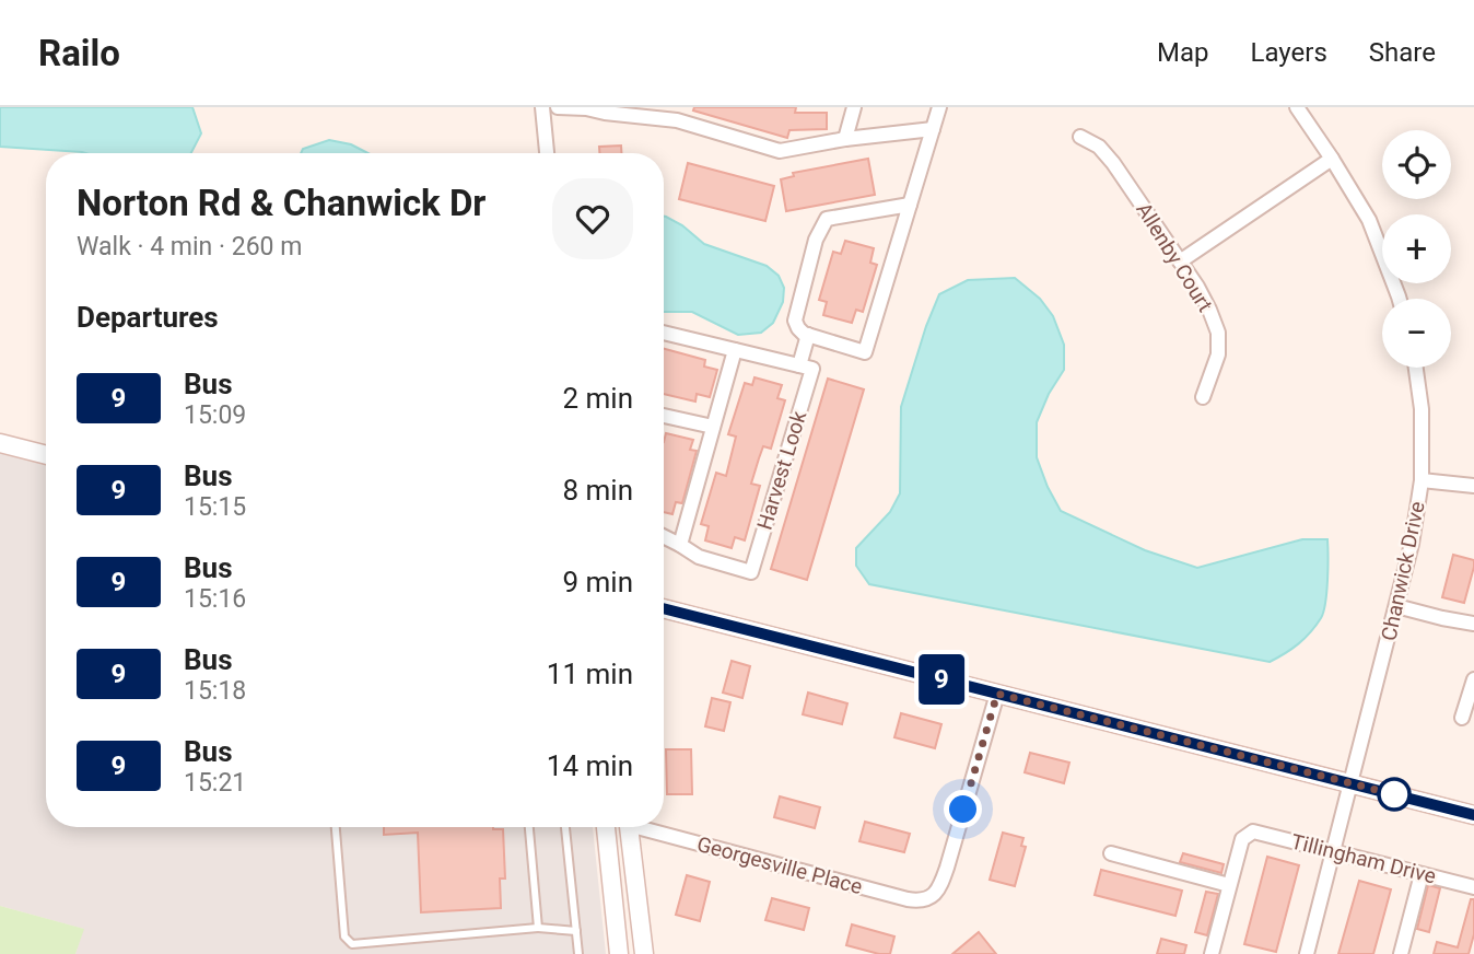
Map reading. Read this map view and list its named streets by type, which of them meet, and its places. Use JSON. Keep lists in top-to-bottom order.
{
  "streets": {
    "street": [
      "Allenby Court",
      "Harvest Look",
      "Chanwick Drive",
      "Tillingham Drive",
      "Georgesville Place"
    ]
  },
  "crossings": [
    ["Chanwick Drive", "Tillingham Drive"]
  ],
  "lines": ["bus line 9"],
  "page": {
    "header": "Railo",
    "nav": ["Map", "Layers", "Share"],
    "on_map": "9",
    "map_buttons": ["+", "−"],
    "heading": [
      ["Norton Rd & Chanwick Dr", "Walk · 4 min · 260 m"],
      "Departures"
    ],
    "list": [
      {
        "mark": "9",
        "name": "Bus",
        "note": "15:09",
        "value": "2 min"
      },
      {
        "mark": "9",
        "name": "Bus",
        "note": "15:15",
        "value": "8 min"
      },
      {
        "mark": "9",
        "name": "Bus",
        "note": "15:16",
        "value": "9 min"
      },
      {
        "mark": "9",
        "name": "Bus",
        "note": "15:18",
        "value": "11 min"
      },
      {
        "mark": "9",
        "name": "Bus",
        "note": "15:21",
        "value": "14 min"
      }
    ]
  }
}
